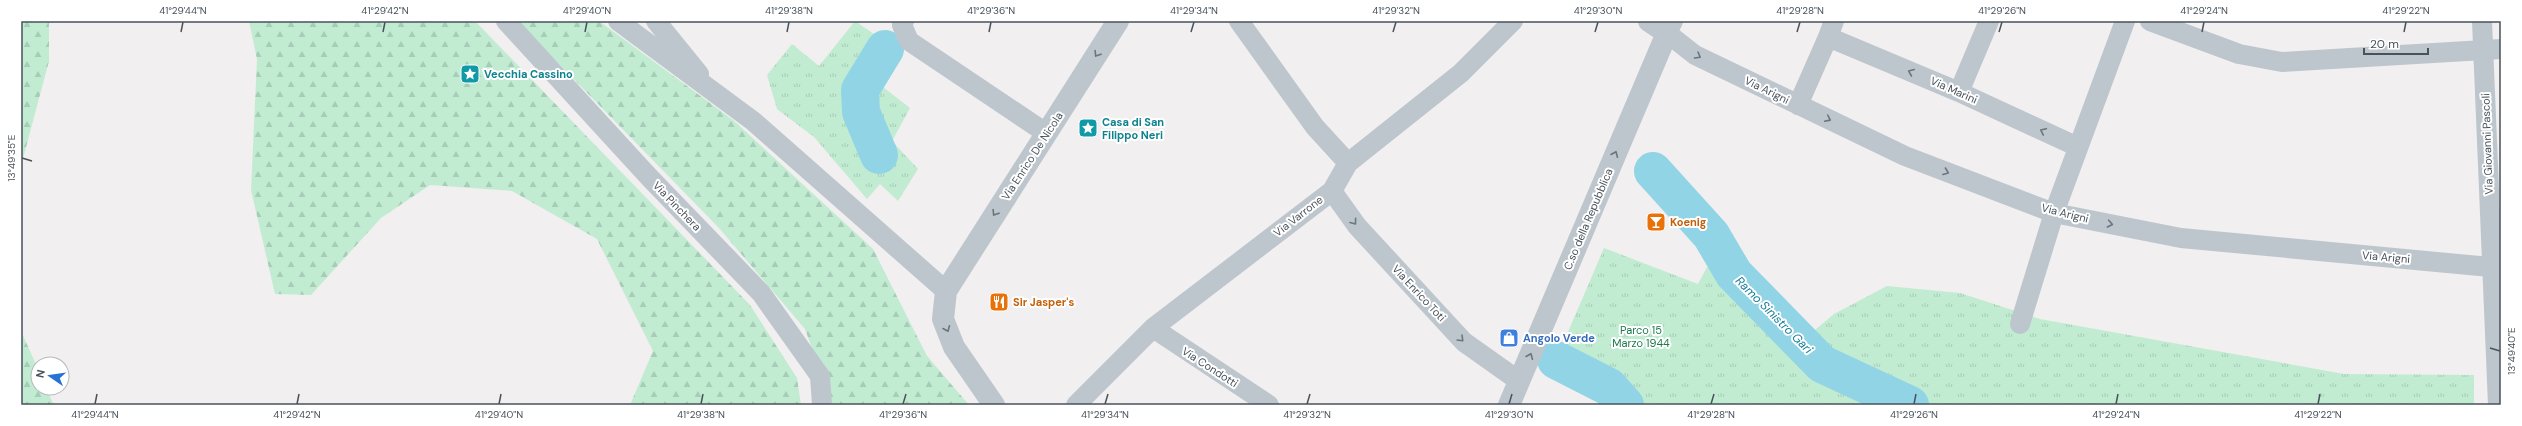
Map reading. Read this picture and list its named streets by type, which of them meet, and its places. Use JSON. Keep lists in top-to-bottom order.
{
  "streets": {
    "street": [
      "Via Arigni",
      "Via Marini",
      "Via Giovanni Pascoli",
      "Via Enrico De Nicola",
      "Via Pinchera",
      "Via Varrone",
      "C.so della Repubblica",
      "Via Enrico Toti",
      "Via Condotti"
    ]
  },
  "crossings": [
    ["Via Arigni", "Via Marini"],
    ["Via Arigni", "Via Giovanni Pascoli"],
    ["Via Arigni", "C.so della Repubblica"],
    ["Via Varrone", "Via Enrico Toti"],
    ["Via Varrone", "Via Condotti"],
    ["C.so della Repubblica", "Via Enrico Toti"]
  ],
  "one_way": [
    "Via Arigni",
    "Via Marini",
    "Via Enrico De Nicola",
    "C.so della Repubblica",
    "Via Enrico Toti"
  ],
  "water": ["Ramo Sinistro Gari"],
  "parks": ["Parco 15 Marzo 1944"],
  "places": {
    "place": ["Vecchia Cassino", "Casa di San Filippo Neri"],
    "bar": ["Koenig"],
    "restaurant": ["Sir Jasper's"],
    "shop": ["Angolo Verde"]
  },
  "scale_bar": "20 m",
  "north": "left",
  "coordinates": [
    "41°29'44\"N",
    "41°29'42\"N",
    "41°29'40\"N",
    "41°29'38\"N",
    "41°29'36\"N",
    "41°29'34\"N",
    "41°29'32\"N",
    "41°29'30\"N",
    "41°29'28\"N",
    "41°29'26\"N",
    "41°29'24\"N",
    "41°29'22\"N",
    "13°49'35\"E",
    "13°49'40\"E"
  ]
}
